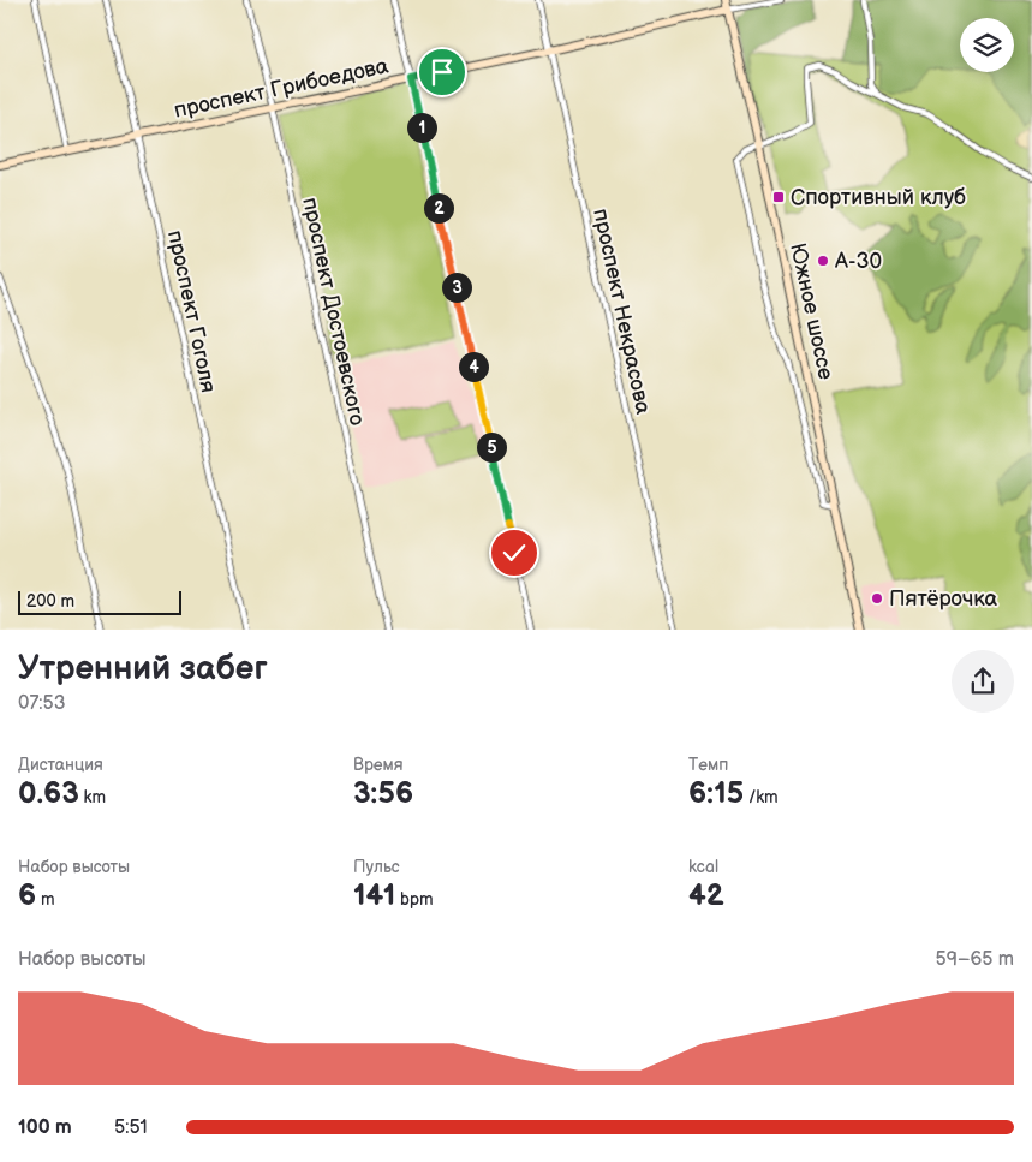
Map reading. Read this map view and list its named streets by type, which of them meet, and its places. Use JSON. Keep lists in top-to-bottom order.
{
  "streets": {
    "street": [
      "проспект Грибоедова",
      "проспект Гоголя",
      "проспект Достоевского",
      "проспект Некрасова",
      "Южное шоссе"
    ]
  },
  "crossings": [
    ["проспект Грибоедова", "проспект Гоголя"],
    ["проспект Грибоедова", "проспект Достоевского"],
    ["проспект Грибоедова", "проспект Некрасова"],
    ["проспект Грибоедова", "Южное шоссе"]
  ],
  "places": {
    "transit": ["Спортивный клуб"],
    "other": ["А-30", "Пятёрочка"]
  },
  "scale_bar": "200 m",
  "page": {
    "pins": [
      "1",
      "2",
      "3",
      "4",
      "5"
    ],
    "scale": "200 m",
    "heading": ["Утренний забег", "07:53"],
    "stats": [
      ["Дистанция", "0.63 km"],
      ["Время", "3:56"],
      ["Темп", "6:15 /km"],
      ["Набор высоты", "6 m"],
      ["Пульс", "141 bpm"],
      ["kcal", "42"]
    ],
    "chart": ["Набор высоты", "59–65 m"],
    "list": [
      {
        "name": "100 m",
        "note": "5:51"
      }
    ]
  }
}
